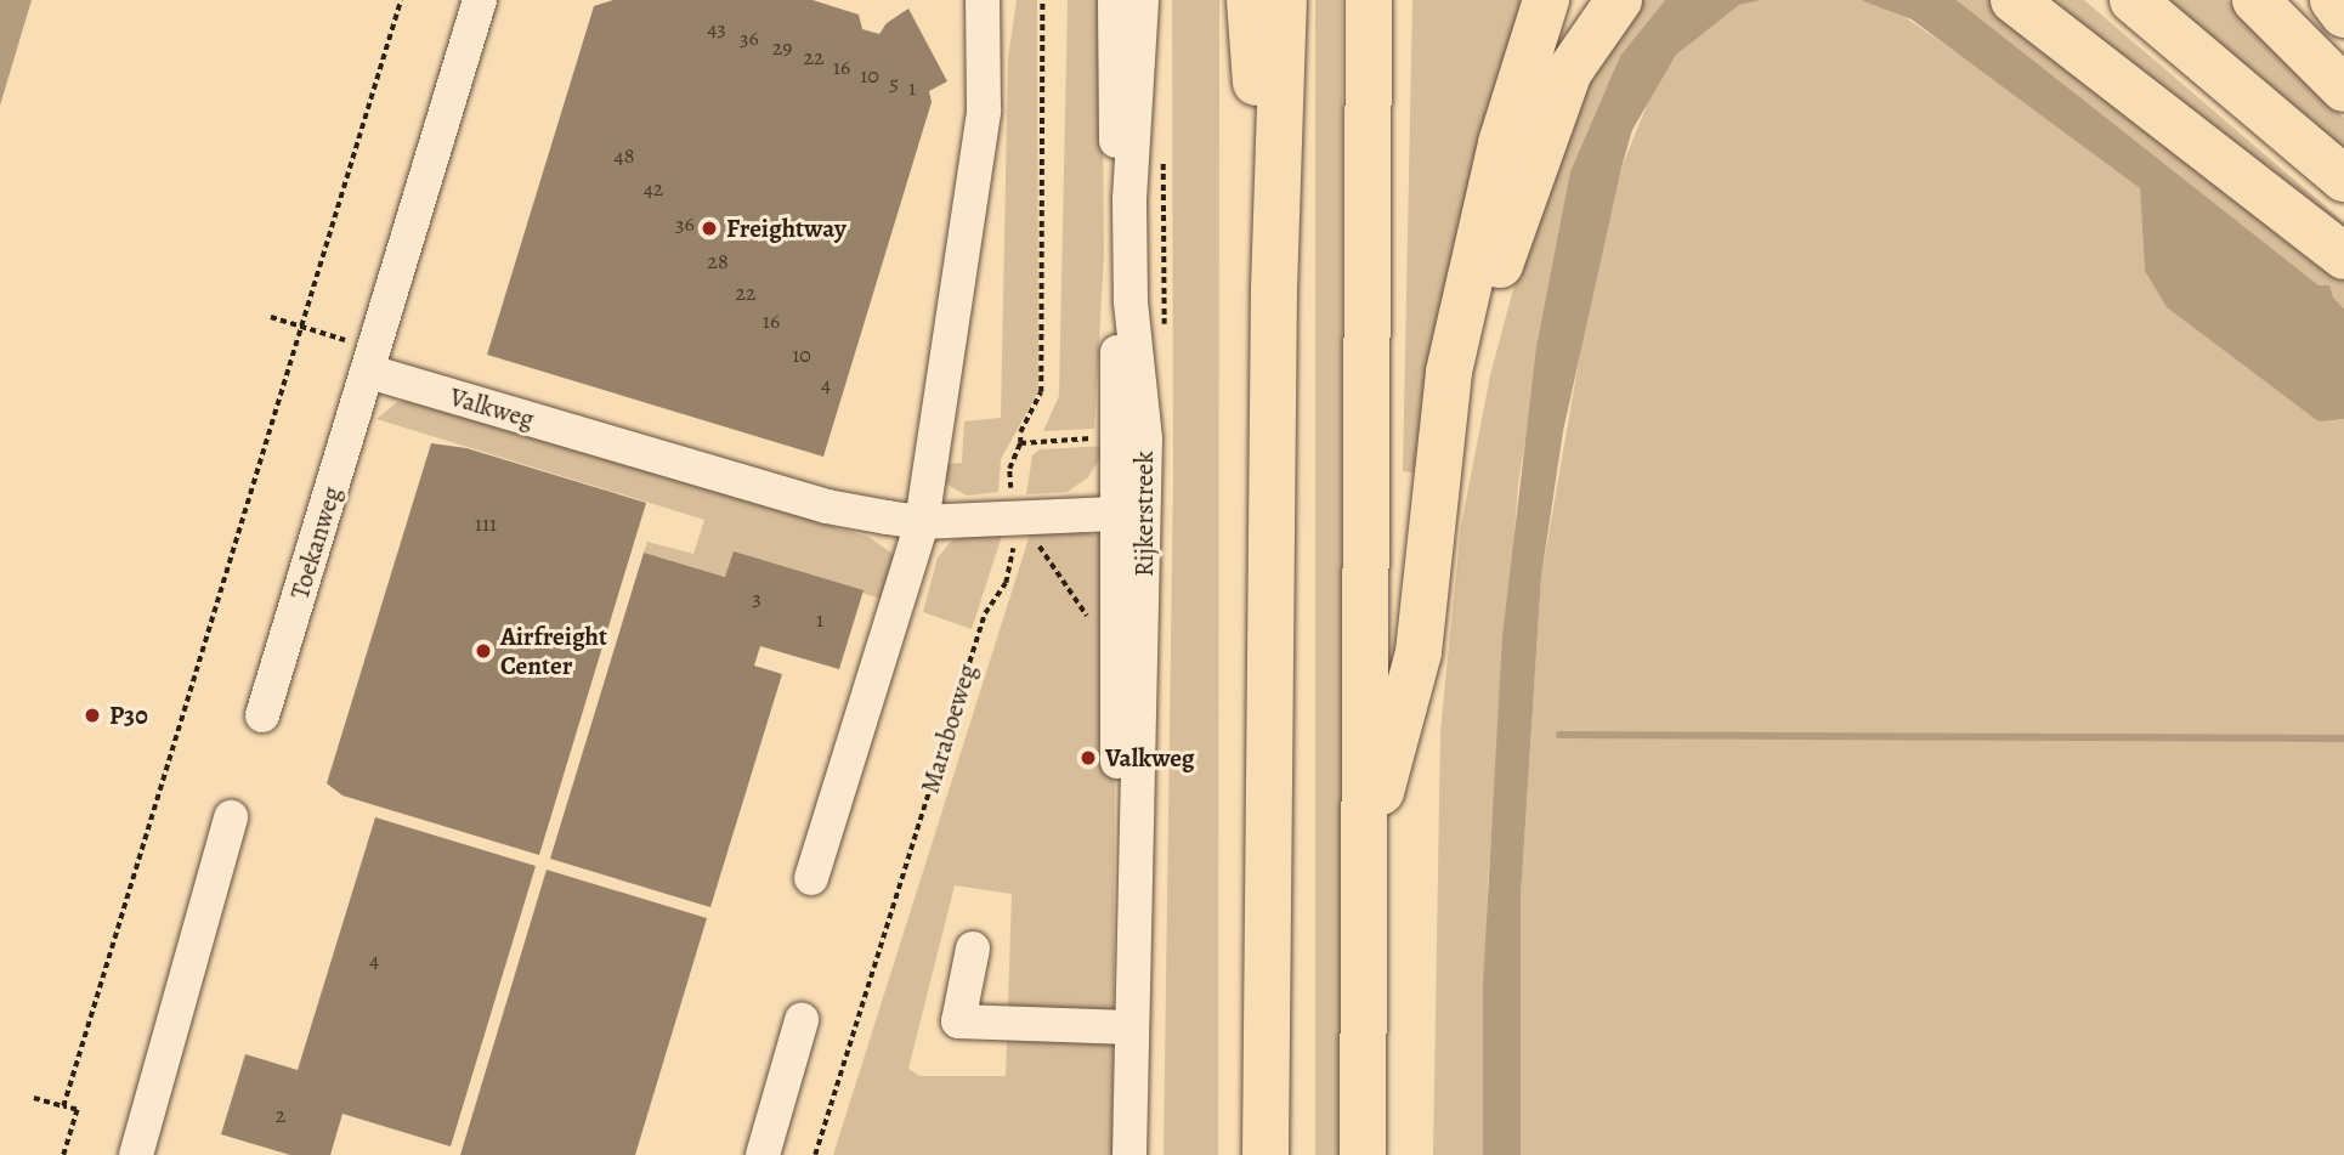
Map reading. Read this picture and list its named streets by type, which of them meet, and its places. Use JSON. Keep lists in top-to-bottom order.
{
  "streets": {
    "street": ["Valkweg", "Rijkerstreek", "Toekanweg"],
    "path": ["Maraboeweg"]
  },
  "crossings": [
    ["Valkweg", "Rijkerstreek"],
    ["Valkweg", "Toekanweg"],
    ["Valkweg", "Maraboeweg"]
  ],
  "places": [
    "Freightway",
    "Airfreight Center",
    "P30",
    "Valkweg"
  ],
  "house_numbers": [
    "43",
    "36",
    "29",
    "22",
    "16",
    "10",
    "5",
    "1",
    "48",
    "42",
    "36",
    "28",
    "22",
    "16",
    "10",
    "4",
    "111",
    "3",
    "1",
    "4",
    "2"
  ]
}
